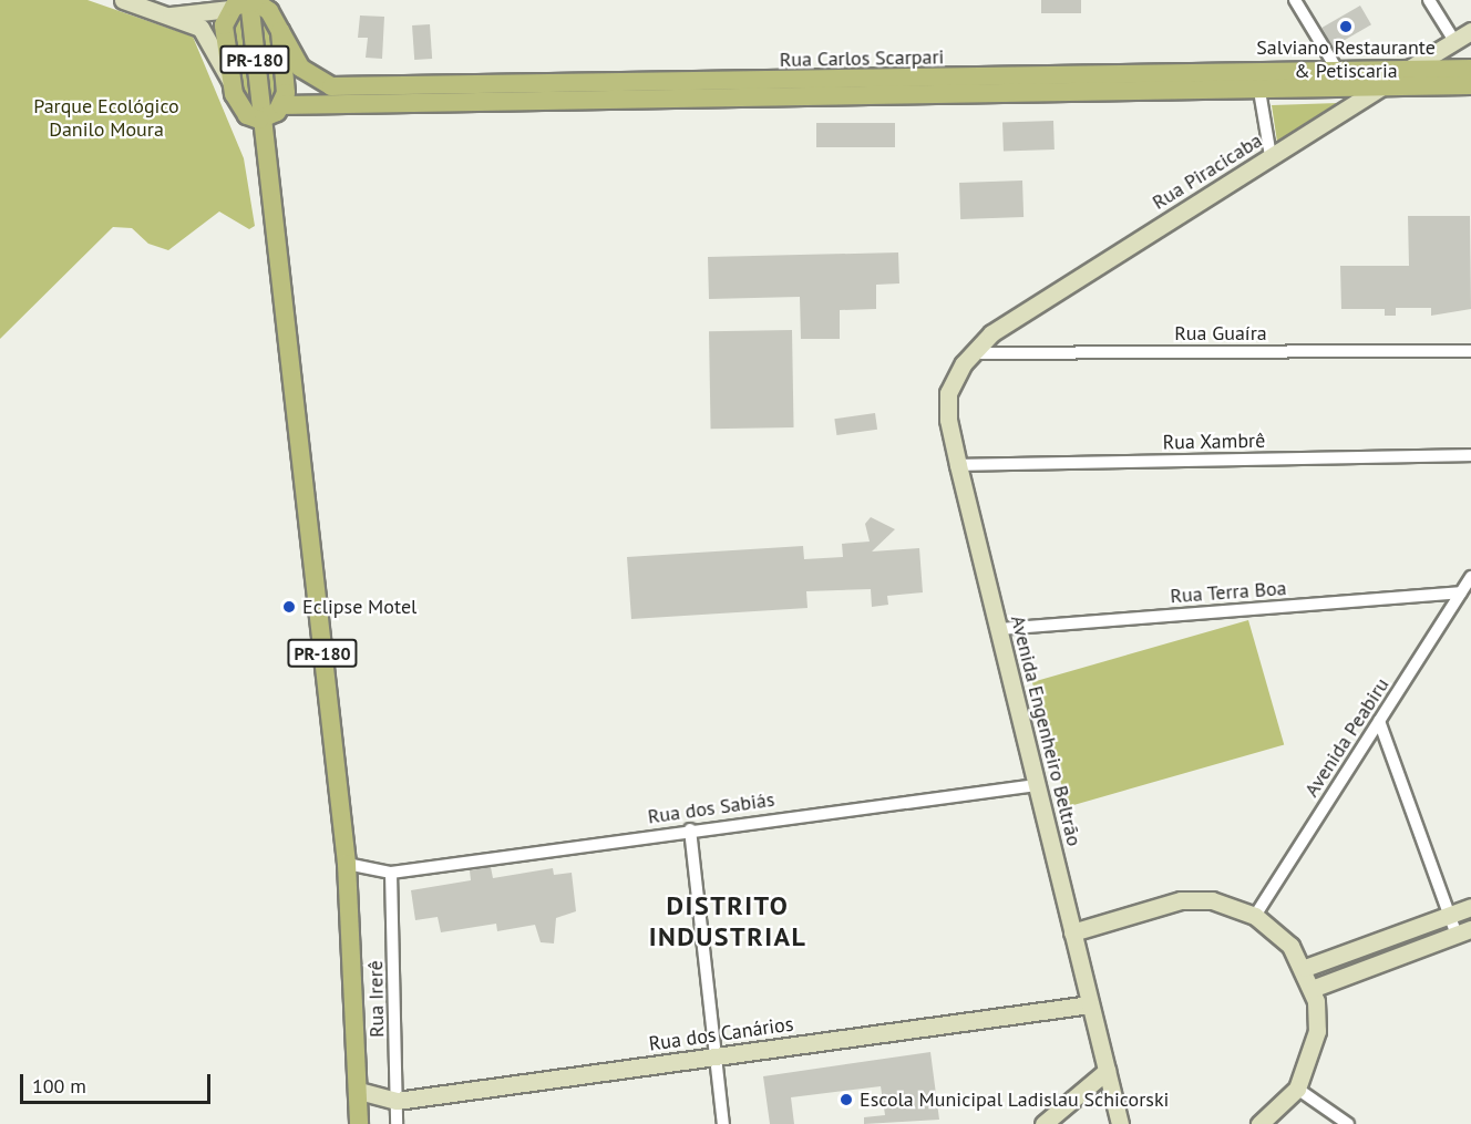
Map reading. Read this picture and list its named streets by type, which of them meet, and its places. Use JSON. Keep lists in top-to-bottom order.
{
  "streets": {
    "main road": ["Rua Carlos Scarpari", "PR-180"],
    "street": [
      "Rua Piracicaba",
      "Rua Guaíra",
      "Rua Xambrê",
      "Rua Terra Boa",
      "Avenida Engenheiro Beltrão",
      "Avenida Peabiru",
      "Rua dos Sabiás",
      "Rua Irerê",
      "Rua dos Canários"
    ]
  },
  "crossings": [
    ["Rua Carlos Scarpari", "PR-180"],
    ["Rua Carlos Scarpari", "Rua Piracicaba"],
    ["PR-180", "Rua dos Sabiás"],
    ["PR-180", "Rua dos Canários"],
    ["Rua Piracicaba", "Rua Guaíra"],
    ["Rua Piracicaba", "Avenida Engenheiro Beltrão"],
    ["Rua Guaíra", "Avenida Engenheiro Beltrão"],
    ["Rua Xambrê", "Avenida Engenheiro Beltrão"],
    ["Rua Terra Boa", "Avenida Engenheiro Beltrão"],
    ["Rua Terra Boa", "Avenida Peabiru"],
    ["Avenida Engenheiro Beltrão", "Rua dos Sabiás"],
    ["Avenida Engenheiro Beltrão", "Rua dos Canários"],
    ["Rua dos Sabiás", "Rua Irerê"],
    ["Rua Irerê", "Rua dos Canários"]
  ],
  "districts": ["DISTRITO INDUSTRIAL"],
  "parks": ["Parque Ecológico Danilo Moura"],
  "places": ["Salviano Restaurante & Petiscaria", "Eclipse Motel", "Escola Municipal Ladislau Schicorski"],
  "scale_bar": "100 m"
}
